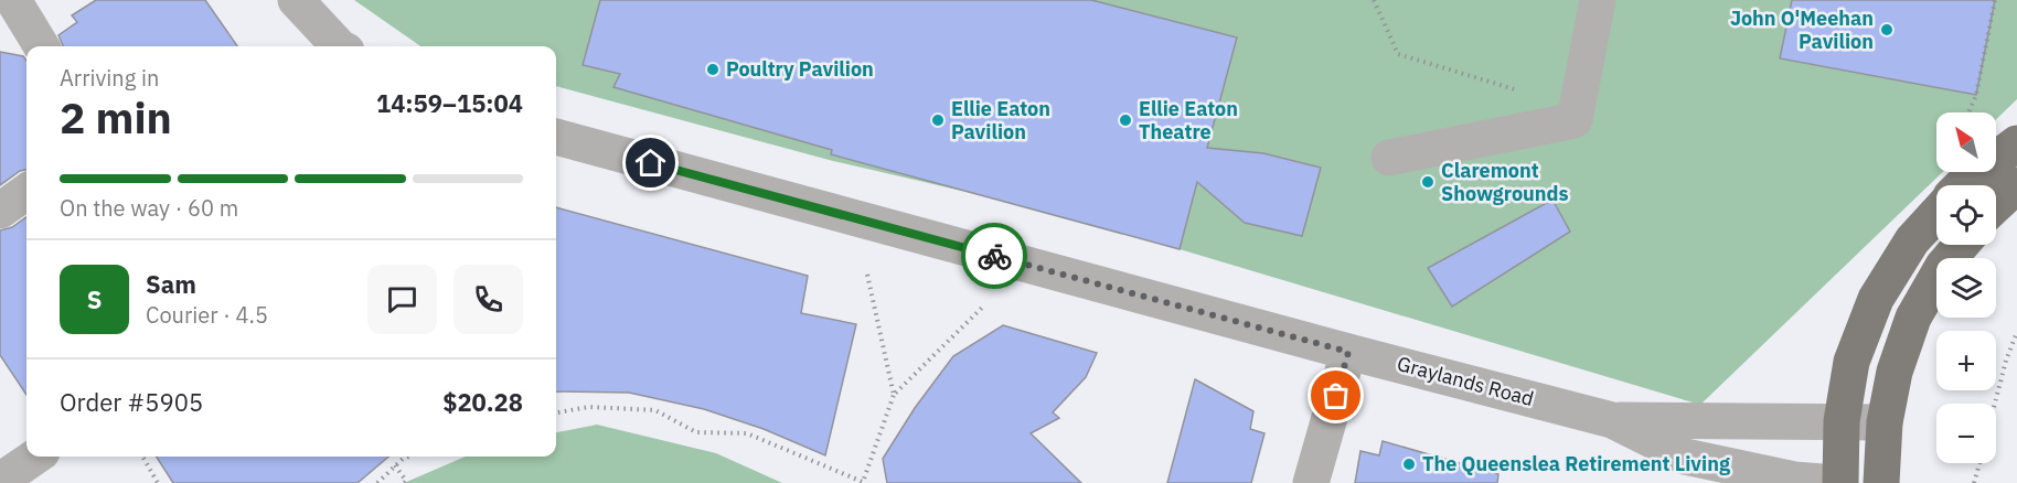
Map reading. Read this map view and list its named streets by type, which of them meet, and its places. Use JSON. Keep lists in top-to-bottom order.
{
  "streets": {
    "street": ["Graylands Road"]
  },
  "places": [
    "John O'Meehan Pavilion",
    "Poultry Pavilion",
    "Ellie Eaton Pavilion",
    "Ellie Eaton Theatre",
    "Claremont Showgrounds",
    "The Queenslea Retirement Living"
  ],
  "north": "top left",
  "page": {
    "heading": ["2 min", "Arriving in", "14:59–15:04"],
    "panel": [
      "Sam",
      "Courier · 4.5",
      "Order #5905",
      "$20.28"
    ],
    "map_buttons": ["+", "−"],
    "bar": "On the way · 60 m",
    "round": "S"
  }
}
